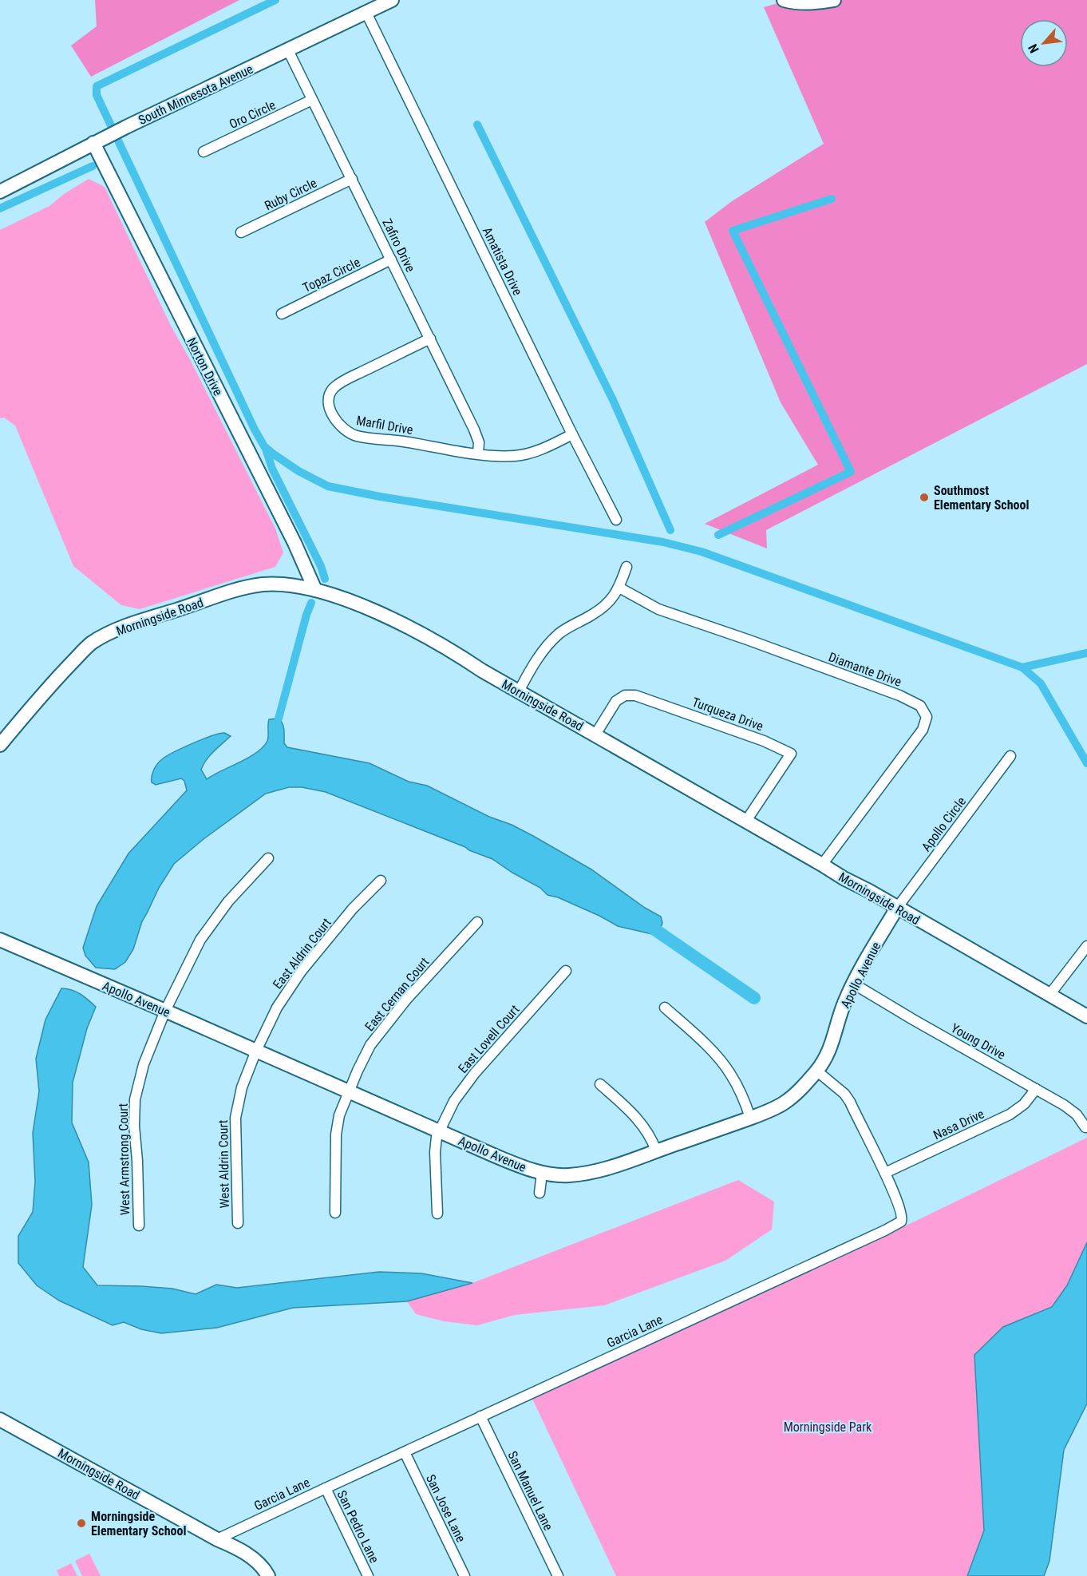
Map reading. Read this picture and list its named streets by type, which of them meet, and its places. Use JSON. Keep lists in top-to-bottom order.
{
  "streets": {
    "street": [
      "South Minnesota Avenue",
      "Oro Circle",
      "Ruby Circle",
      "Zafiro Drive",
      "Amatista Drive",
      "Topaz Circle",
      "Norton Drive",
      "Marfil Drive",
      "Morningside Road",
      "Diamante Drive",
      "Turqueza Drive",
      "Apollo Circle",
      "East Aldrin Court",
      "Apollo Avenue",
      "East Cernan Court",
      "East Lovell Court",
      "Young Drive",
      "Nasa Drive",
      "West Armstrong Court",
      "West Aldrin Court",
      "Garcia Lane",
      "San Manuel Lane",
      "San Jose Lane",
      "San Pedro Lane"
    ]
  },
  "crossings": [
    ["South Minnesota Avenue", "Zafiro Drive"],
    ["South Minnesota Avenue", "Amatista Drive"],
    ["South Minnesota Avenue", "Norton Drive"],
    ["Oro Circle", "Zafiro Drive"],
    ["Ruby Circle", "Zafiro Drive"],
    ["Zafiro Drive", "Topaz Circle"],
    ["Zafiro Drive", "Marfil Drive"],
    ["Amatista Drive", "Marfil Drive"],
    ["Norton Drive", "Morningside Road"],
    ["Morningside Road", "Diamante Drive"],
    ["Morningside Road", "Turqueza Drive"],
    ["Morningside Road", "Apollo Circle"],
    ["Morningside Road", "Apollo Avenue"],
    ["Morningside Road", "Garcia Lane"],
    ["Apollo Circle", "Apollo Avenue"],
    ["East Aldrin Court", "Apollo Avenue"],
    ["East Aldrin Court", "West Aldrin Court"],
    ["Apollo Avenue", "East Cernan Court"],
    ["Apollo Avenue", "East Lovell Court"],
    ["Apollo Avenue", "Young Drive"],
    ["Apollo Avenue", "West Armstrong Court"],
    ["Apollo Avenue", "West Aldrin Court"],
    ["Apollo Avenue", "Garcia Lane"],
    ["Young Drive", "Nasa Drive"],
    ["Nasa Drive", "Garcia Lane"],
    ["Garcia Lane", "San Manuel Lane"],
    ["Garcia Lane", "San Jose Lane"],
    ["Garcia Lane", "San Pedro Lane"]
  ],
  "parks": ["Morningside Park"],
  "places": ["Southmost Elementary School", "Morningside Elementary School"],
  "north": "bottom left"
}
